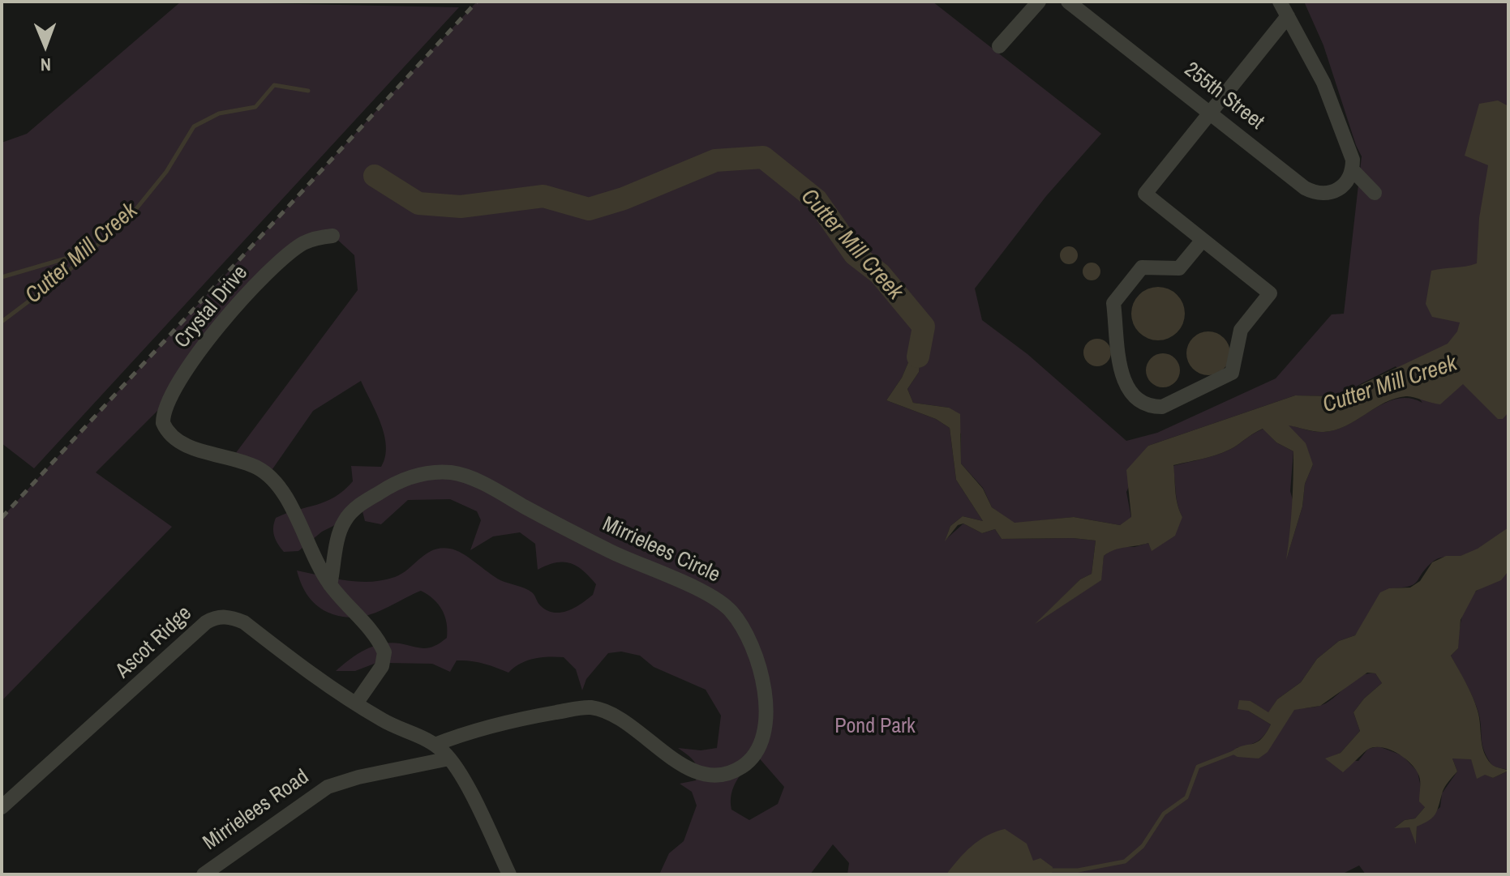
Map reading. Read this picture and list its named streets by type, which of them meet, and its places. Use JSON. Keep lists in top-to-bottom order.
{
  "streets": {
    "street": [
      "255th Street",
      "Crystal Drive",
      "Mirrielees Circle",
      "Ascot Ridge",
      "Mirrielees Road"
    ]
  },
  "crossings": [
    ["Crystal Drive", "Mirrielees Circle"],
    ["Mirrielees Circle", "Ascot Ridge"],
    ["Ascot Ridge", "Mirrielees Road"]
  ],
  "water": ["Cutter Mill Creek"],
  "parks": ["Pond Park"],
  "north": "bottom"
}
